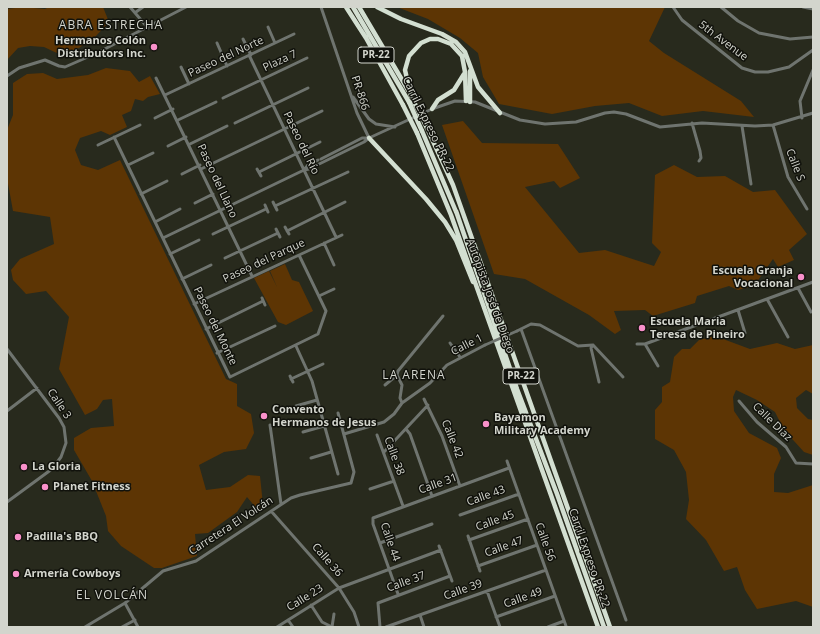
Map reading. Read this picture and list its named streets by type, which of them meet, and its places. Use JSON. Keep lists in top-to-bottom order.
{
  "streets": {
    "highway": ["PR-22", "Carril Expreso PR-22", "Autopista José de Diego"],
    "street": [
      "5th Avenue",
      "Paseo del Norte",
      "Plaza 7",
      "PR-866",
      "Paseo del Río",
      "Calle S",
      "Paseo del Llano",
      "Paseo del Parque",
      "Paseo del Monte",
      "Calle 1",
      "Calle 3",
      "Calle Díaz",
      "Calle 42",
      "Calle 38",
      "Calle 31",
      "Calle 43",
      "Calle 45",
      "Carretera El Volcán",
      "Calle 44",
      "Calle 56",
      "Calle 47",
      "Calle 36",
      "Calle 37",
      "Calle 39",
      "Calle 23",
      "Calle 49"
    ]
  },
  "crossings": [
    ["Paseo del Norte", "Paseo del Río"],
    ["Paseo del Norte", "Paseo del Llano"],
    ["Plaza 7", "Paseo del Río"],
    ["Carril Expreso PR-22", "Autopista José de Diego"],
    ["Paseo del Río", "Paseo del Parque"],
    ["Paseo del Llano", "Paseo del Parque"],
    ["Paseo del Parque", "Paseo del Monte"],
    ["Calle 42", "Calle 31"],
    ["Calle 38", "Calle 31"],
    ["Calle 31", "Calle 44"],
    ["Calle 31", "Calle 56"],
    ["Calle 43", "Calle 56"],
    ["Calle 45", "Calle 56"],
    ["Carretera El Volcán", "Calle 36"],
    ["Calle 44", "Calle 37"],
    ["Calle 44", "Calle 23"],
    ["Calle 56", "Calle 47"],
    ["Calle 56", "Calle 39"],
    ["Calle 56", "Calle 49"],
    ["Calle 36", "Calle 23"]
  ],
  "districts": ["ABRA ESTRECHA", "LA ARENA", "EL VOLCÁN"],
  "places": [
    "Hermanos Colón Distributors Inc.",
    "Escuela Granja Vocacional",
    "Escuela Maria Teresa de Pineiro",
    "Convento Hermanos de Jesus",
    "Bayamon Military Academy",
    "La Gloria",
    "Planet Fitness",
    "Padilla's BBQ",
    "Armería Cowboys"
  ]
}
